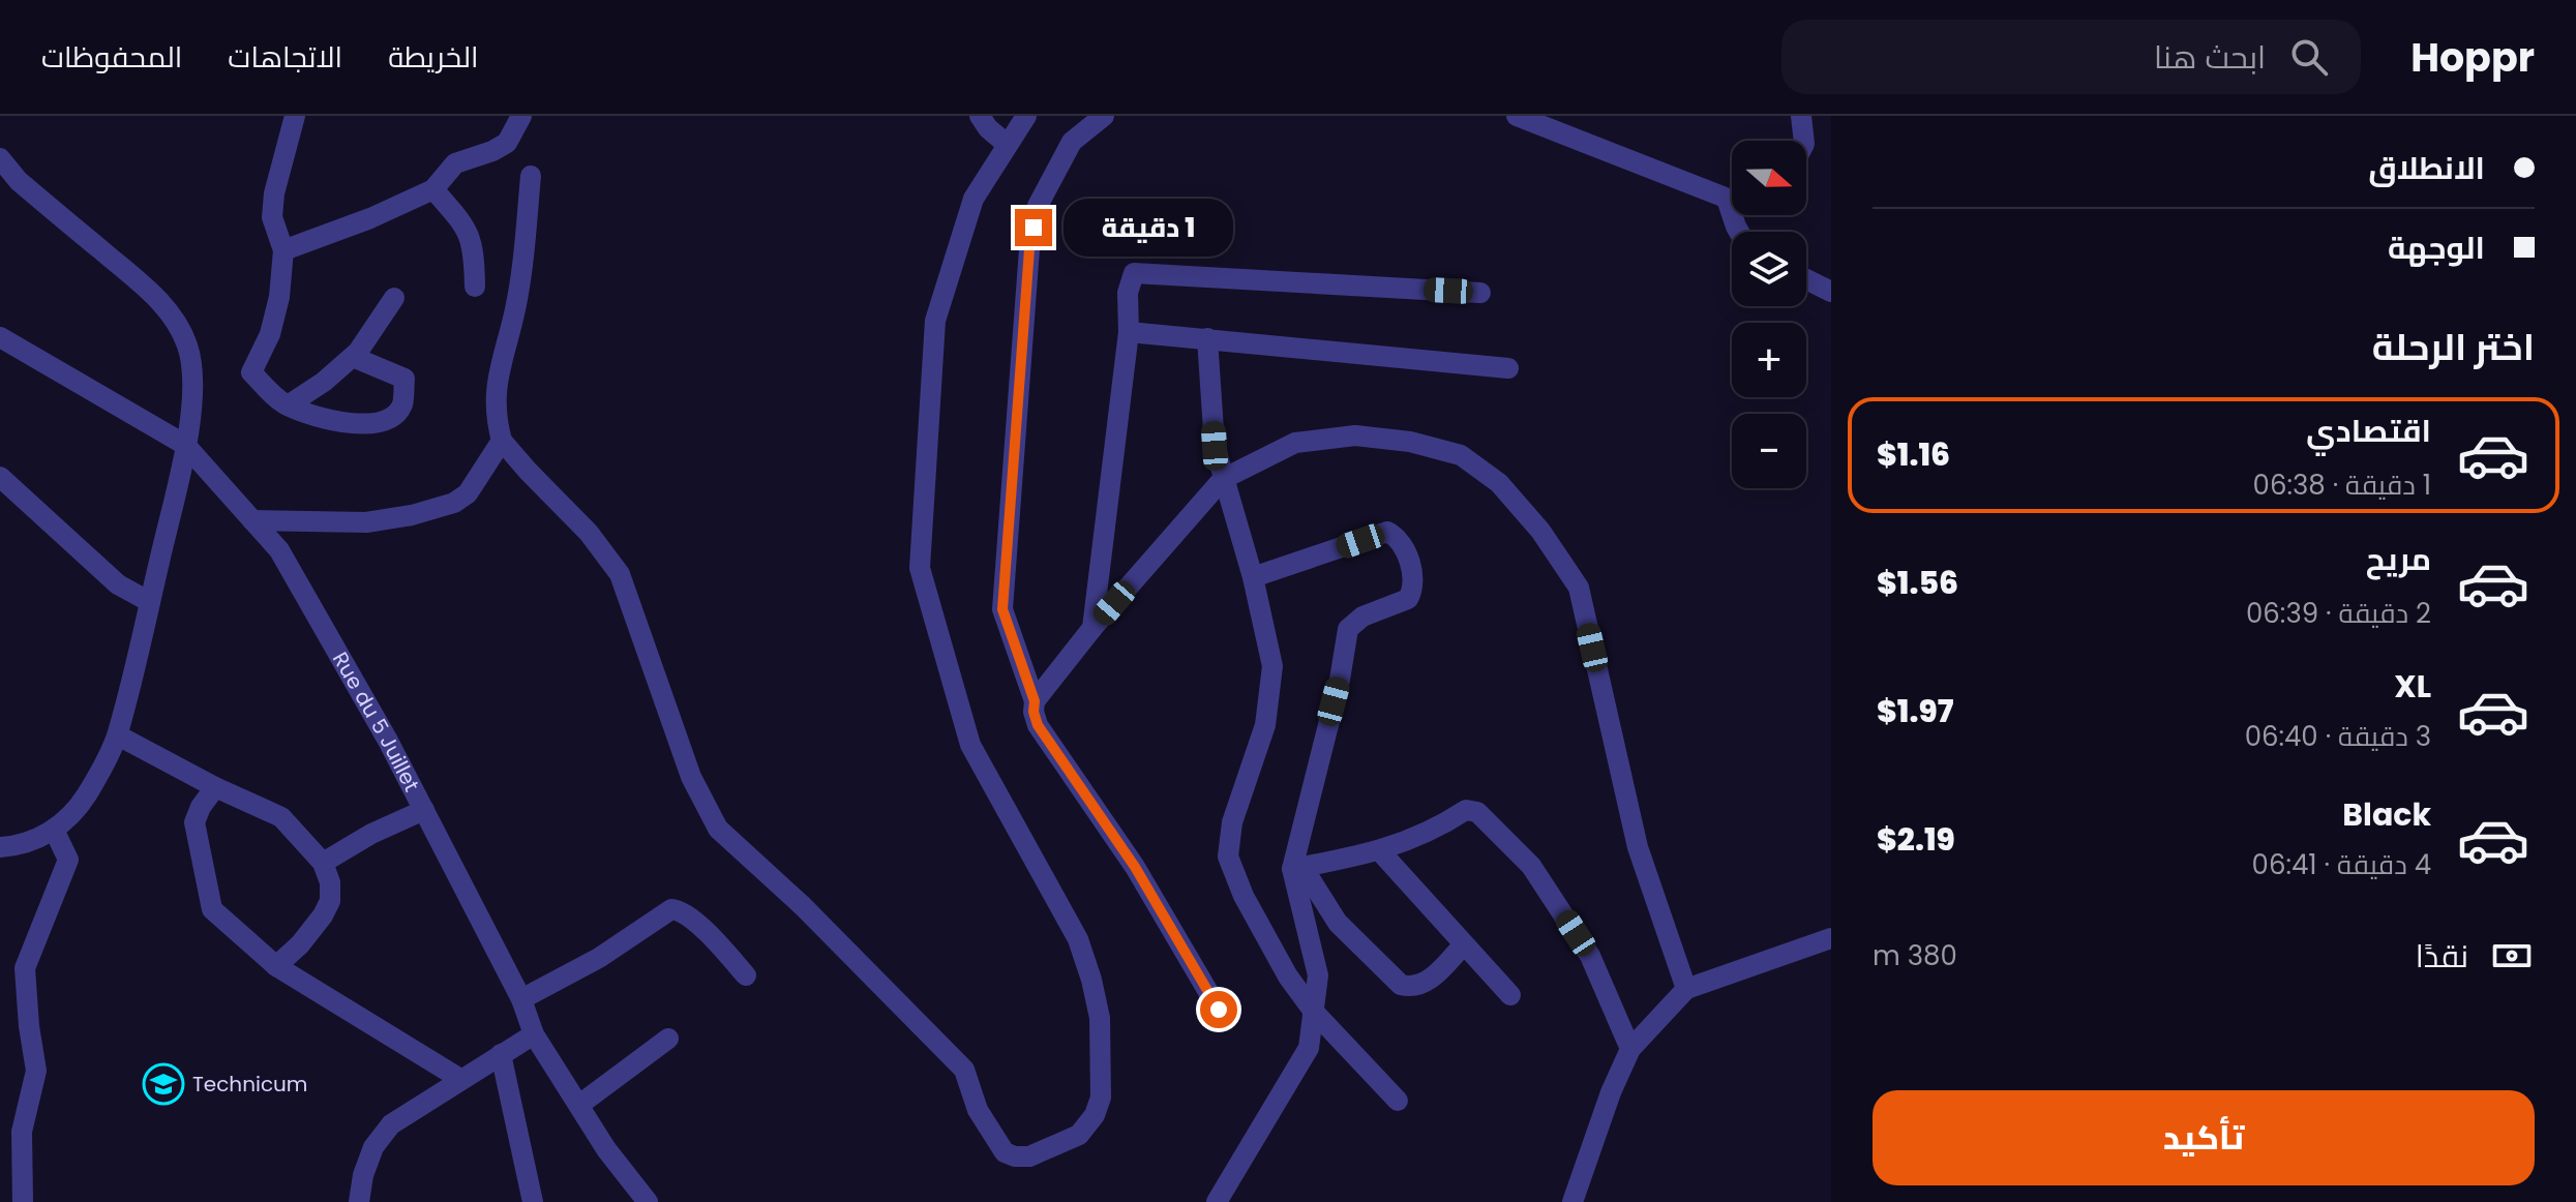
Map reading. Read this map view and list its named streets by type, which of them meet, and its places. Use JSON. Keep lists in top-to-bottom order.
{
  "streets": {
    "street": ["Rue du 5 Juillet"]
  },
  "places": {
    "school or university": ["Technicum"]
  },
  "north": "right",
  "page": {
    "header": "Hoppr",
    "search": "ابحث هنا",
    "nav": ["الخريطة", "الاتجاهات", "المحفوظات"],
    "banner": ["الانطلاق", "الوجهة"],
    "map_buttons": ["+", "−"],
    "bubble": "1 دقيقة",
    "heading": "اختر الرحلة",
    "list": [
      {
        "name": "اقتصادي",
        "note": "1 دقيقة · 06:38",
        "value": "$1.16"
      },
      {
        "name": "مريح",
        "note": "2 دقيقة · 06:39",
        "value": "$1.56"
      },
      {
        "name": "XL",
        "note": "3 دقيقة · 06:40",
        "value": "$1.97"
      },
      {
        "name": "Black",
        "note": "4 دقيقة · 06:41",
        "value": "$2.19"
      }
    ],
    "pay": ["نقدًا", "380 m"],
    "buttons": "تأكيد"
  }
}
